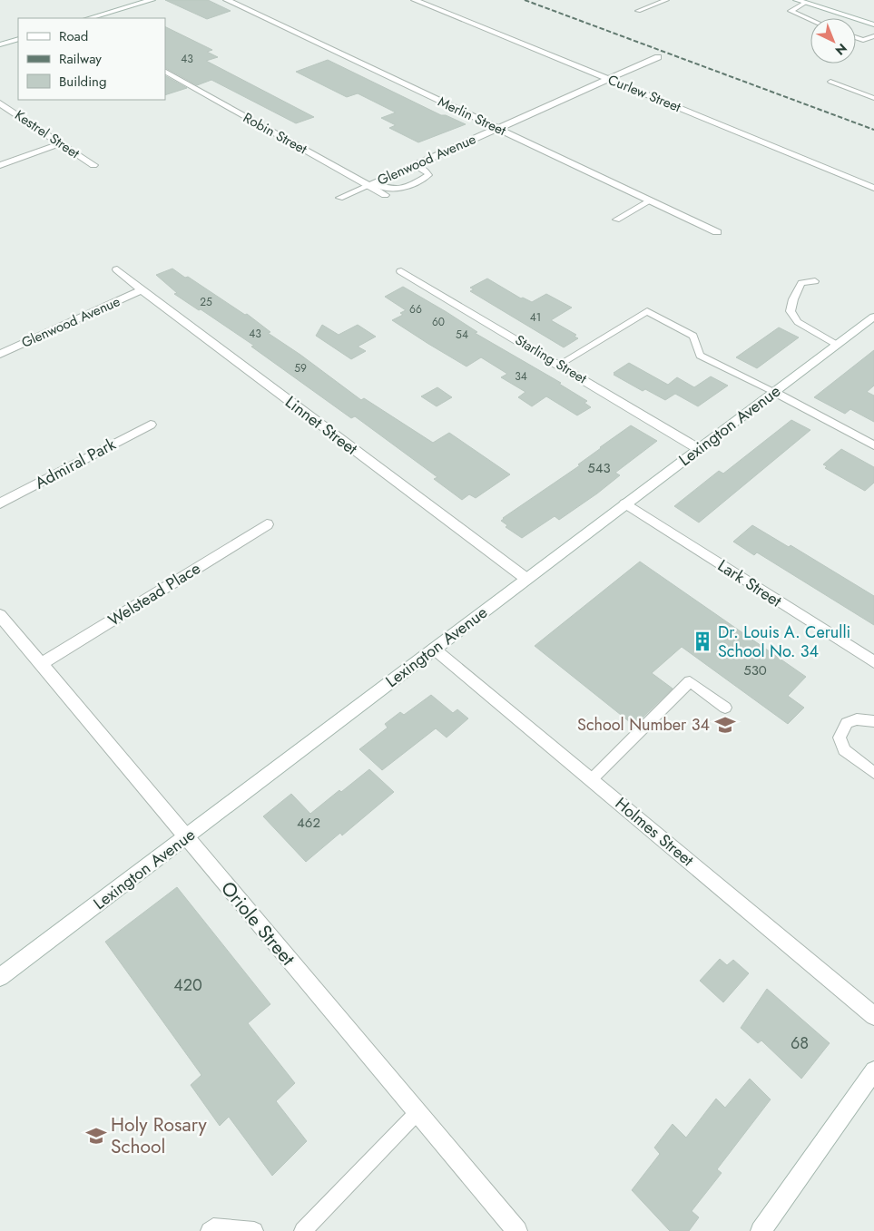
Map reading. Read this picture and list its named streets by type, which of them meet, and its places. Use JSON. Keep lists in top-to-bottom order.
{
  "streets": {
    "street": [
      "Curlew Street",
      "Merlin Street",
      "Robin Street",
      "Kestrel Street",
      "Glenwood Avenue",
      "Starling Street",
      "Linnet Street",
      "Lexington Avenue",
      "Admiral Park",
      "Lark Street",
      "Welstead Place",
      "Holmes Street",
      "Oriole Street"
    ]
  },
  "crossings": [
    ["Curlew Street", "Glenwood Avenue"],
    ["Merlin Street", "Glenwood Avenue"],
    ["Robin Street", "Glenwood Avenue"],
    ["Glenwood Avenue", "Linnet Street"],
    ["Starling Street", "Lexington Avenue"],
    ["Linnet Street", "Lexington Avenue"],
    ["Lexington Avenue", "Lark Street"],
    ["Lexington Avenue", "Holmes Street"],
    ["Lexington Avenue", "Oriole Street"],
    ["Welstead Place", "Oriole Street"]
  ],
  "places": {
    "building": ["Dr. Louis A. Cerulli School No. 34"],
    "school or university": ["School Number 34", "Holy Rosary School"]
  },
  "house_numbers": [
    "43",
    "25",
    "66",
    "41",
    "60",
    "43",
    "54",
    "59",
    "34",
    "543",
    "530",
    "462",
    "420",
    "68"
  ],
  "legend": ["Road", "Railway", "Building"],
  "north": "bottom right"
}
